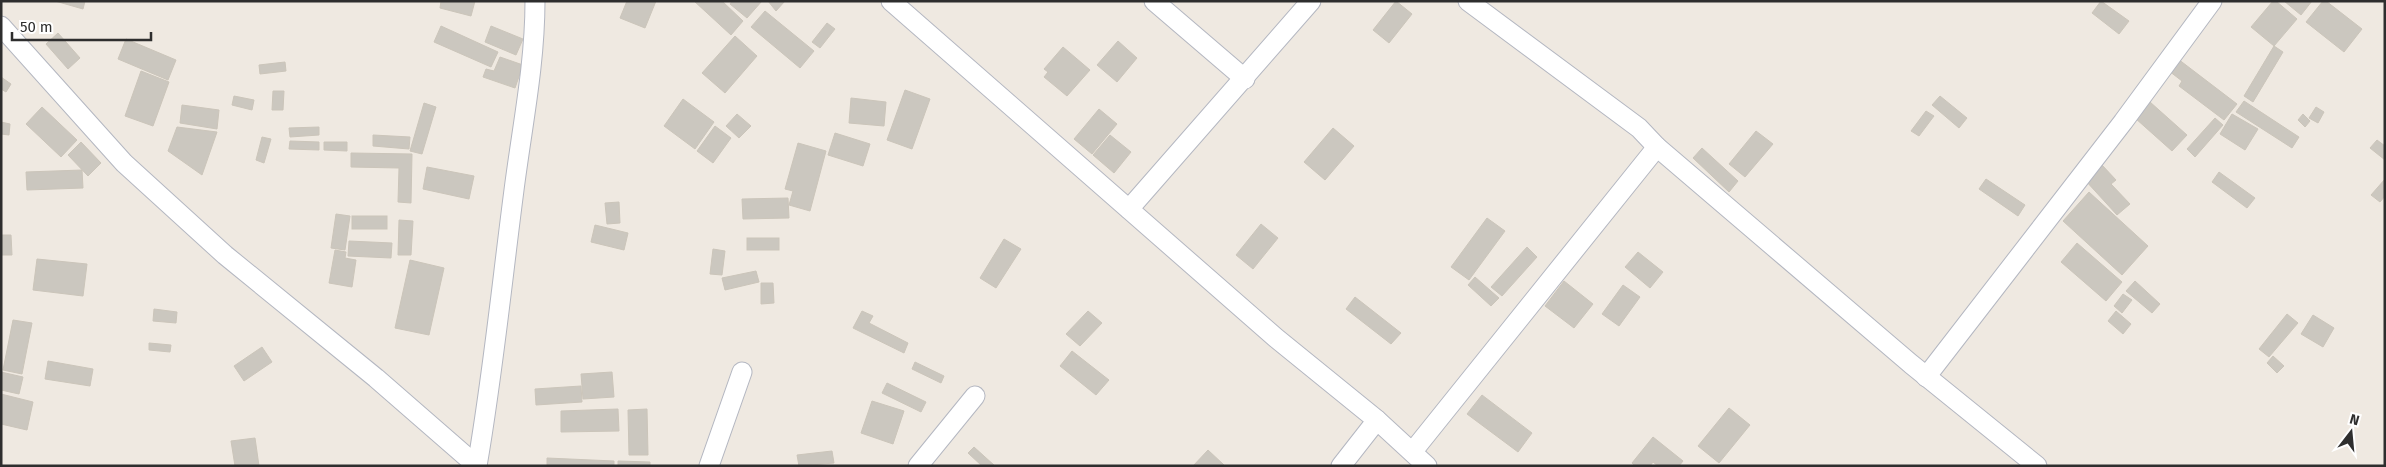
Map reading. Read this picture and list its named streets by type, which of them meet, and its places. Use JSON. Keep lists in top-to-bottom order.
{
  "scale_bar": "50 m",
  "north": "top"
}
